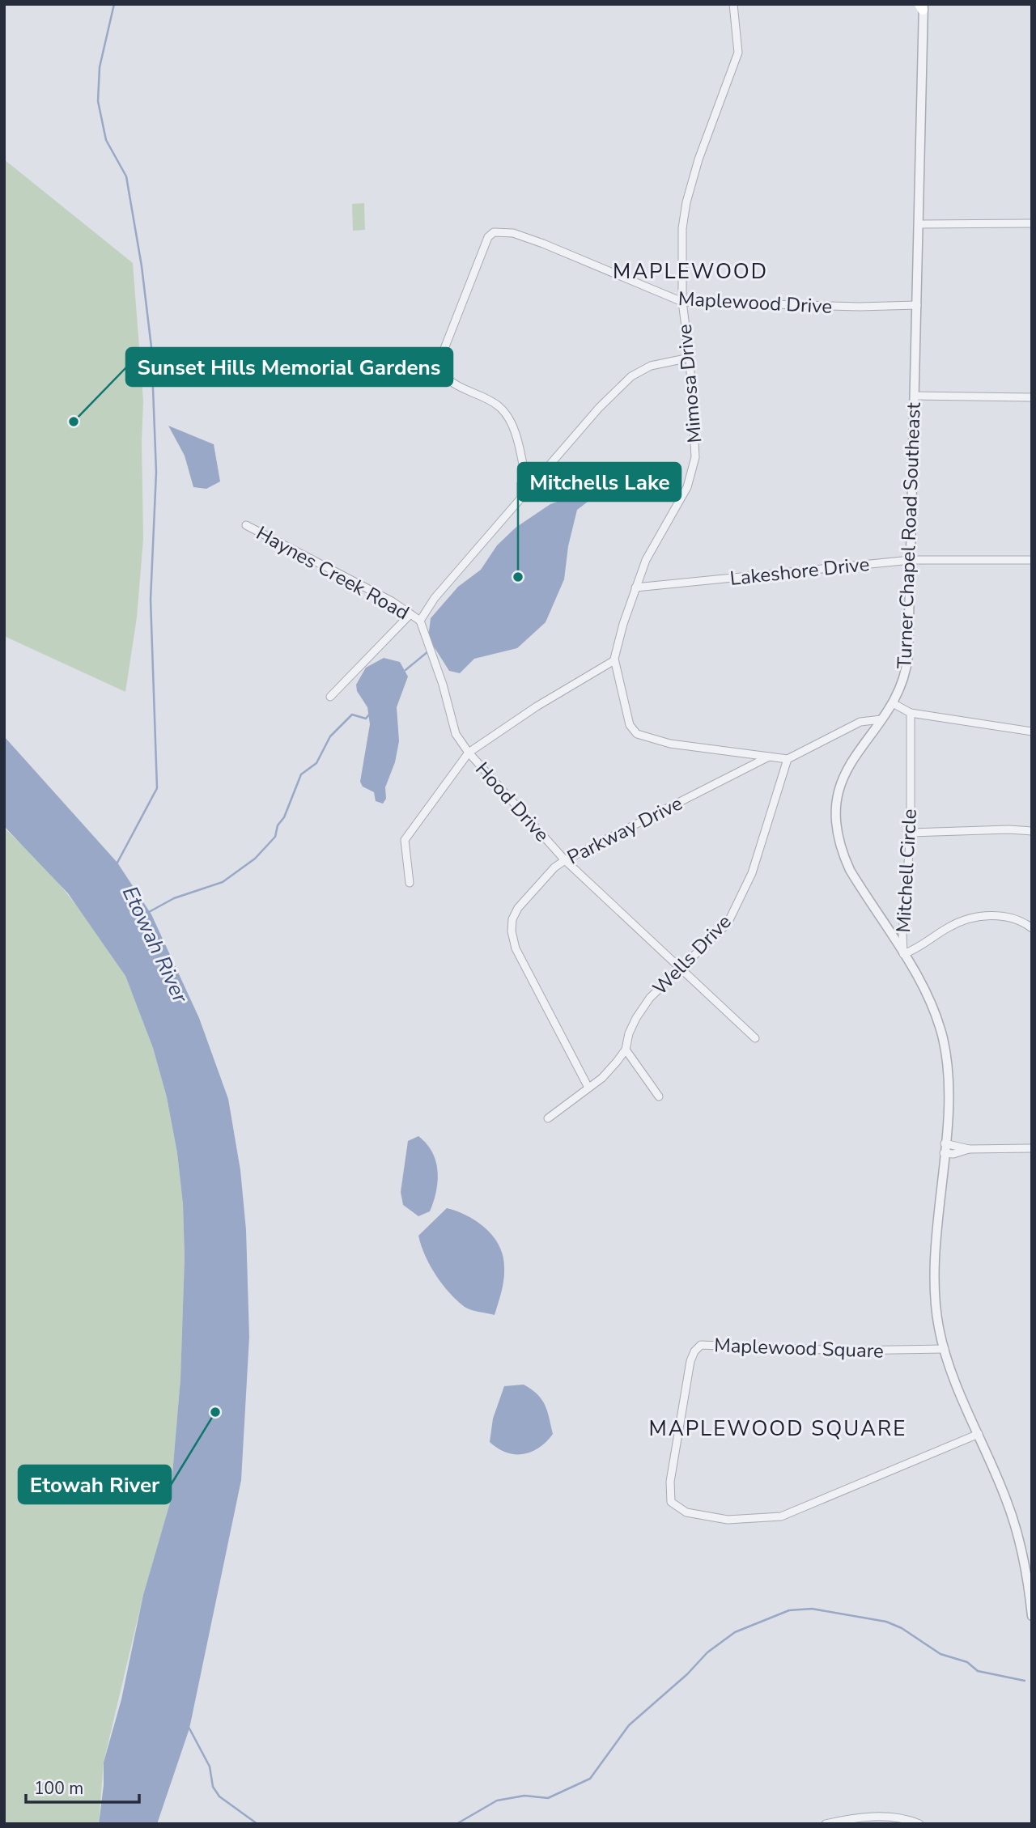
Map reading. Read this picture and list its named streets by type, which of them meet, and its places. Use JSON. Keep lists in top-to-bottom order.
{
  "streets": {
    "street": [
      "Maplewood Drive",
      "Mimosa Drive",
      "Turner Chapel Road Southeast",
      "Lakeshore Drive",
      "Haynes Creek Road",
      "Hood Drive",
      "Parkway Drive",
      "Mitchell Circle",
      "Wells Drive",
      "Maplewood Square"
    ]
  },
  "crossings": [
    ["Maplewood Drive", "Mimosa Drive"],
    ["Maplewood Drive", "Turner Chapel Road Southeast"],
    ["Mimosa Drive", "Lakeshore Drive"],
    ["Mimosa Drive", "Parkway Drive"],
    ["Mimosa Drive", "Wells Drive"],
    ["Turner Chapel Road Southeast", "Lakeshore Drive"],
    ["Turner Chapel Road Southeast", "Mitchell Circle"],
    ["Turner Chapel Road Southeast", "Maplewood Square"],
    ["Hood Drive", "Parkway Drive"],
    ["Hood Drive", "Wells Drive"],
    ["Parkway Drive", "Wells Drive"]
  ],
  "districts": ["MAPLEWOOD", "MAPLEWOOD SQUARE"],
  "water": ["Etowah River"],
  "places": ["Sunset Hills Memorial Gardens", "Mitchells Lake", "Etowah River"],
  "scale_bar": "100 m"
}
